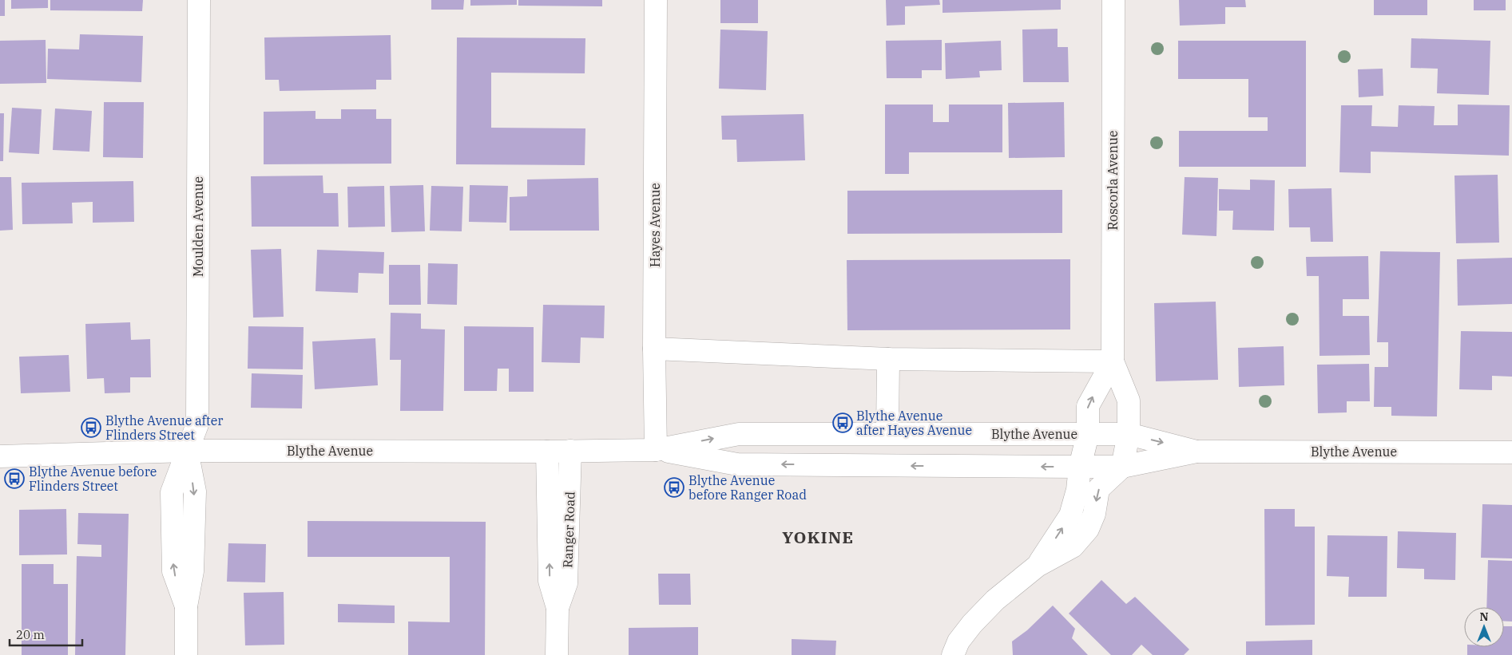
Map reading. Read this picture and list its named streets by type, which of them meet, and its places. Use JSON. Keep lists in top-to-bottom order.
{
  "streets": {
    "street": [
      "Roscorla Avenue",
      "Hayes Avenue",
      "Moulden Avenue",
      "Blythe Avenue",
      "Ranger Road"
    ]
  },
  "crossings": [
    ["Roscorla Avenue", "Blythe Avenue"],
    ["Hayes Avenue", "Blythe Avenue"],
    ["Moulden Avenue", "Blythe Avenue"],
    ["Blythe Avenue", "Ranger Road"]
  ],
  "districts": ["YOKINE"],
  "places": {
    "bus stop": [
      "Blythe Avenue after Hayes Avenue",
      "Blythe Avenue after Flinders Street",
      "Blythe Avenue before Flinders Street",
      "Blythe Avenue before Ranger Road"
    ]
  },
  "scale_bar": "20 m",
  "north": "top"
}
